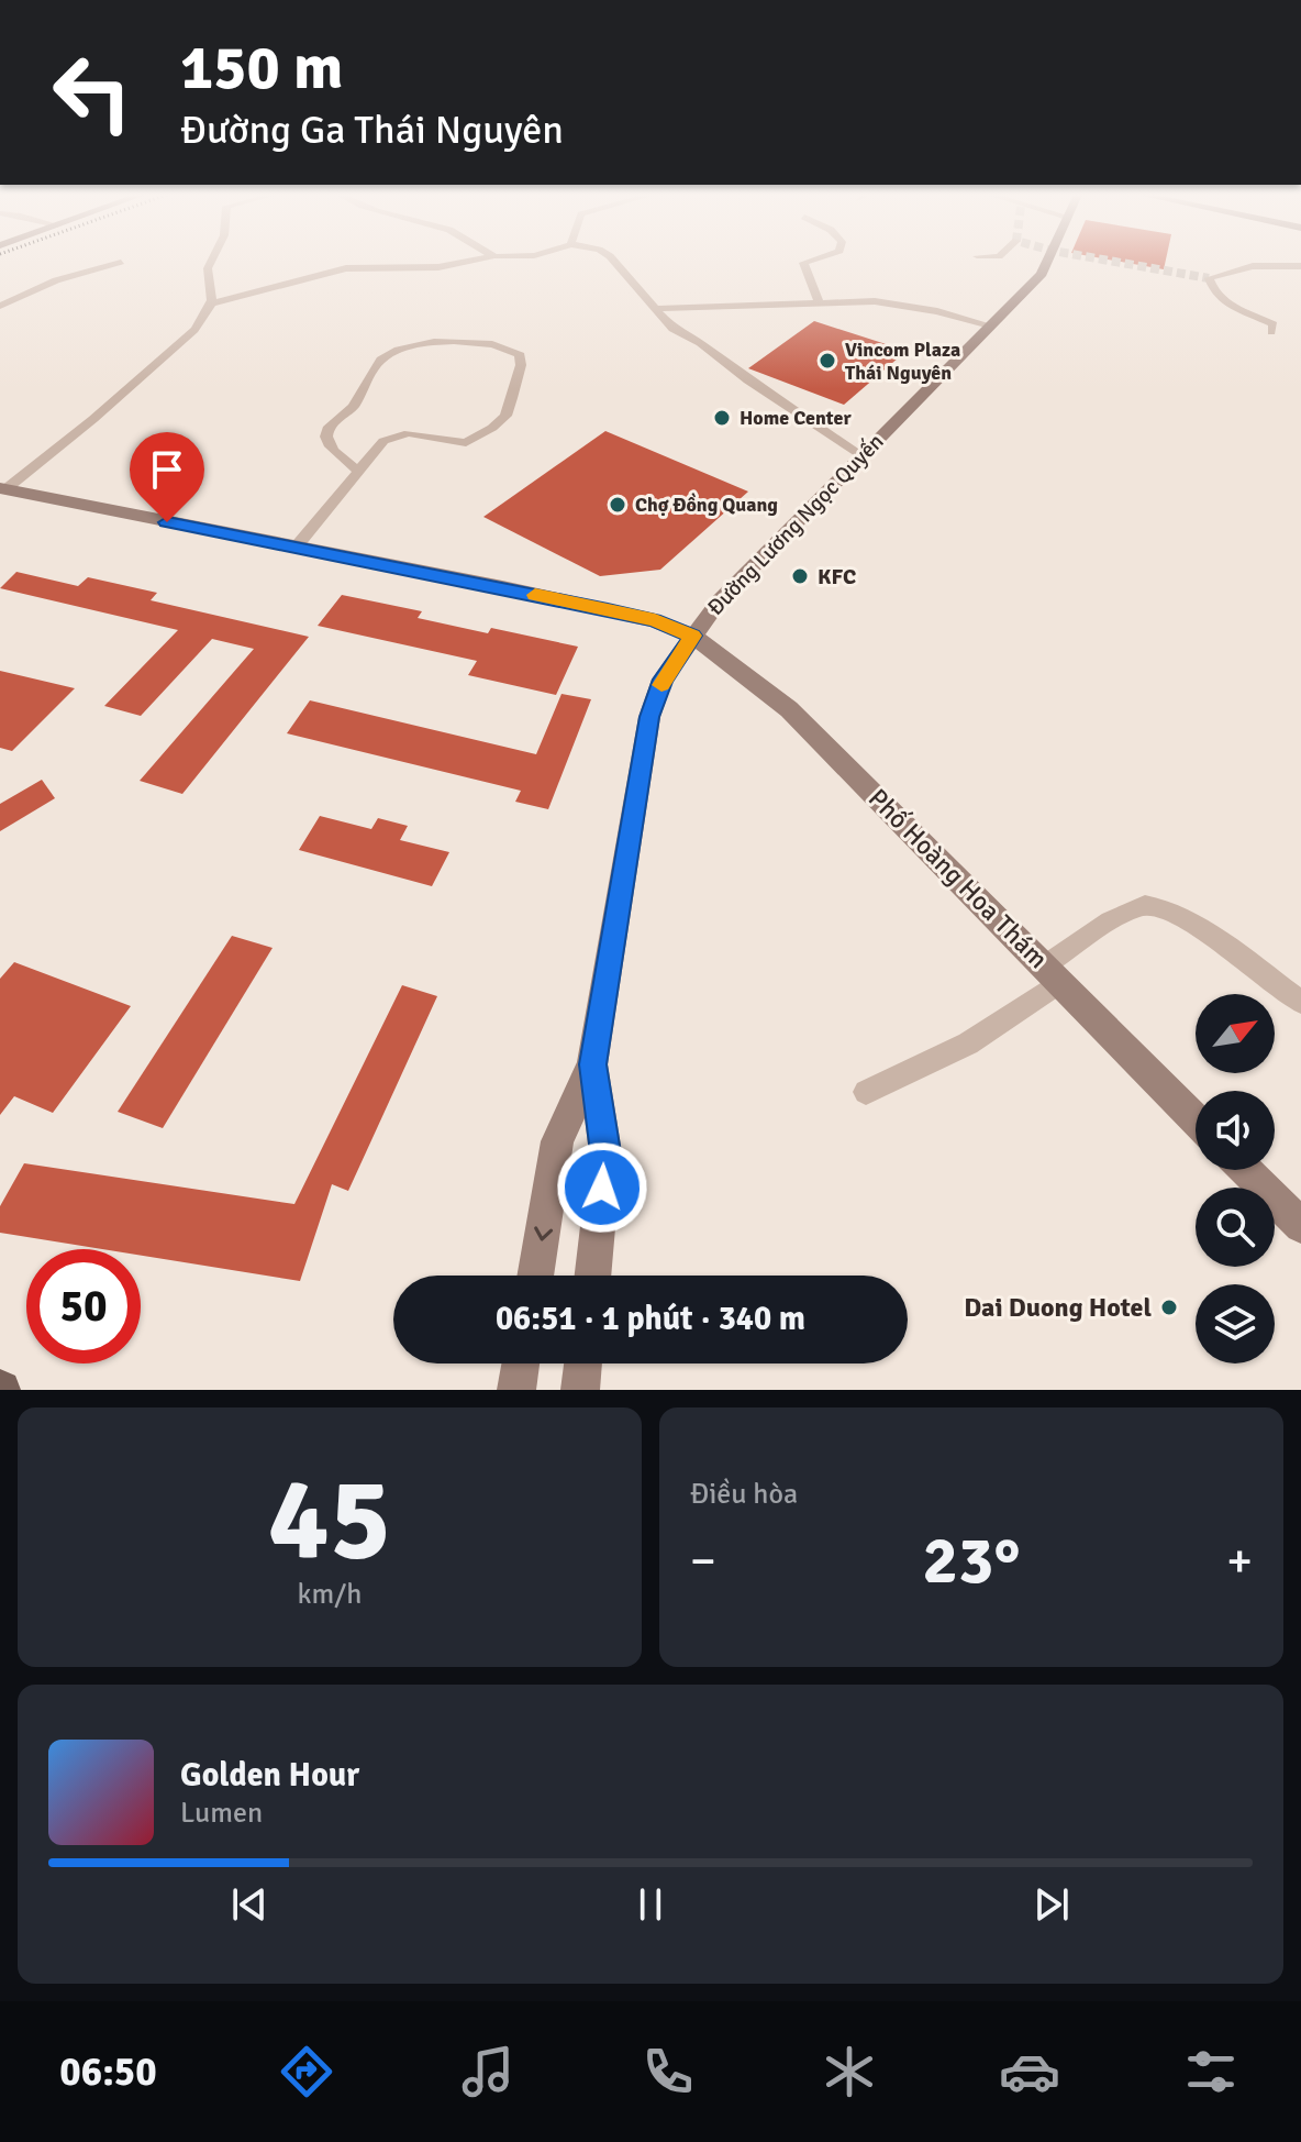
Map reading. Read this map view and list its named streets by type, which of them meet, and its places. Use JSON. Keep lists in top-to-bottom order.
{
  "streets": {
    "main road": ["Đường Lương Ngọc Quyến", "Phố Hoàng Hoa Thám"]
  },
  "crossings": [
    ["Đường Lương Ngọc Quyến", "Phố Hoàng Hoa Thám"]
  ],
  "places": [
    "Vincom Plaza Thái Nguyên",
    "Home Center",
    "Chợ Đồng Quang",
    "KFC",
    "Dai Duong Hotel"
  ],
  "north": "top right",
  "page": {
    "turn": ["150 m", "Đường Ga Thái Nguyên"],
    "limit": "50",
    "trip": "06:51 · 1 phút · 340 m",
    "tile": [
      ["45", "km/h"],
      "Điều hòa"
    ],
    "heat": ["−", "23°", "+"],
    "song": ["Golden Hour", "Lumen"],
    "tabs": "06:50"
  }
}
